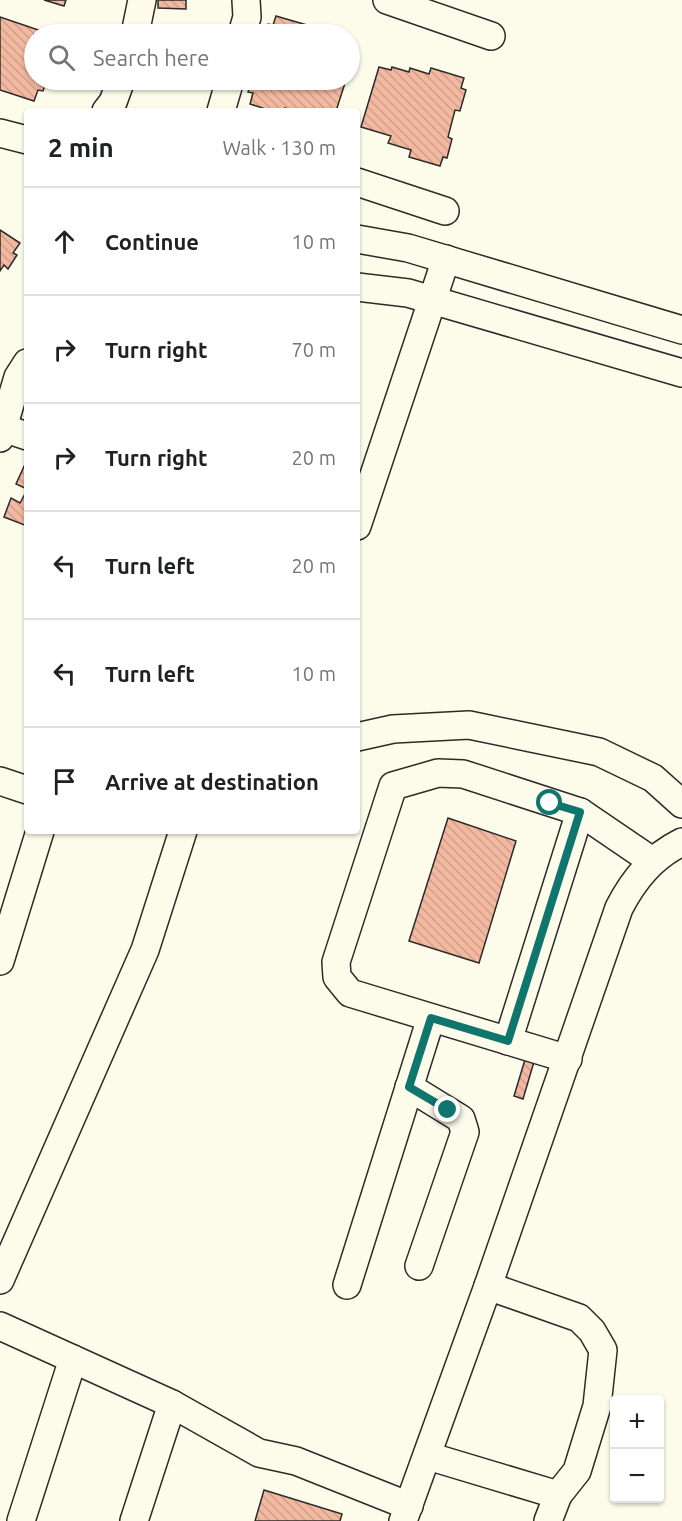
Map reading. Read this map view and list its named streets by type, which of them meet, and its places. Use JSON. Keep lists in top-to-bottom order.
{
  "page": {
    "search": "Search here",
    "heading": ["2 min", "Walk · 130 m"],
    "list": [
      ["Continue", "10 m"],
      ["Turn right", "70 m"],
      ["Turn right", "20 m"],
      ["Turn left", "20 m"],
      ["Turn left", "10 m"],
      "Arrive at destination"
    ],
    "map_buttons": ["+", "−"]
  }
}
